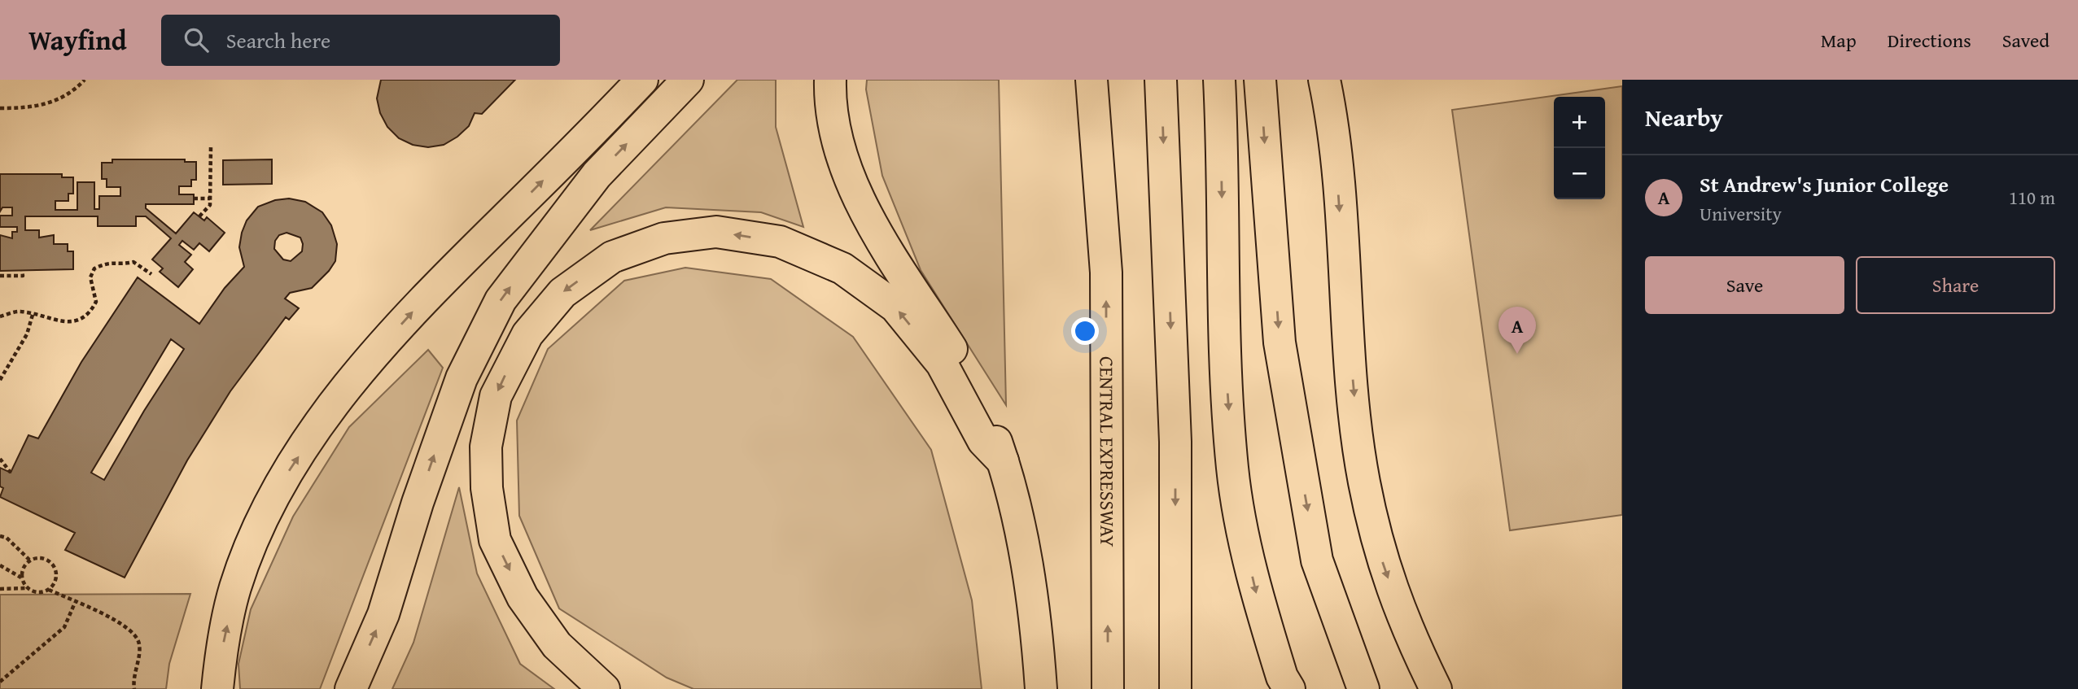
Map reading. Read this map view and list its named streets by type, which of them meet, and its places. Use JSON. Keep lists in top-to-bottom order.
{
  "streets": {
    "highway": ["CENTRAL EXPRESSWAY"]
  },
  "page": {
    "header": "Wayfind",
    "search": "Search here",
    "nav": ["Map", "Directions", "Saved"],
    "heading": "Nearby",
    "map_buttons": ["+", "−"],
    "list": [
      {
        "mark": "A",
        "name": "St Andrew's Junior College",
        "note": "University",
        "value": "110 m"
      }
    ],
    "buttons": ["Save", "Share"],
    "pins": "A"
  }
}
